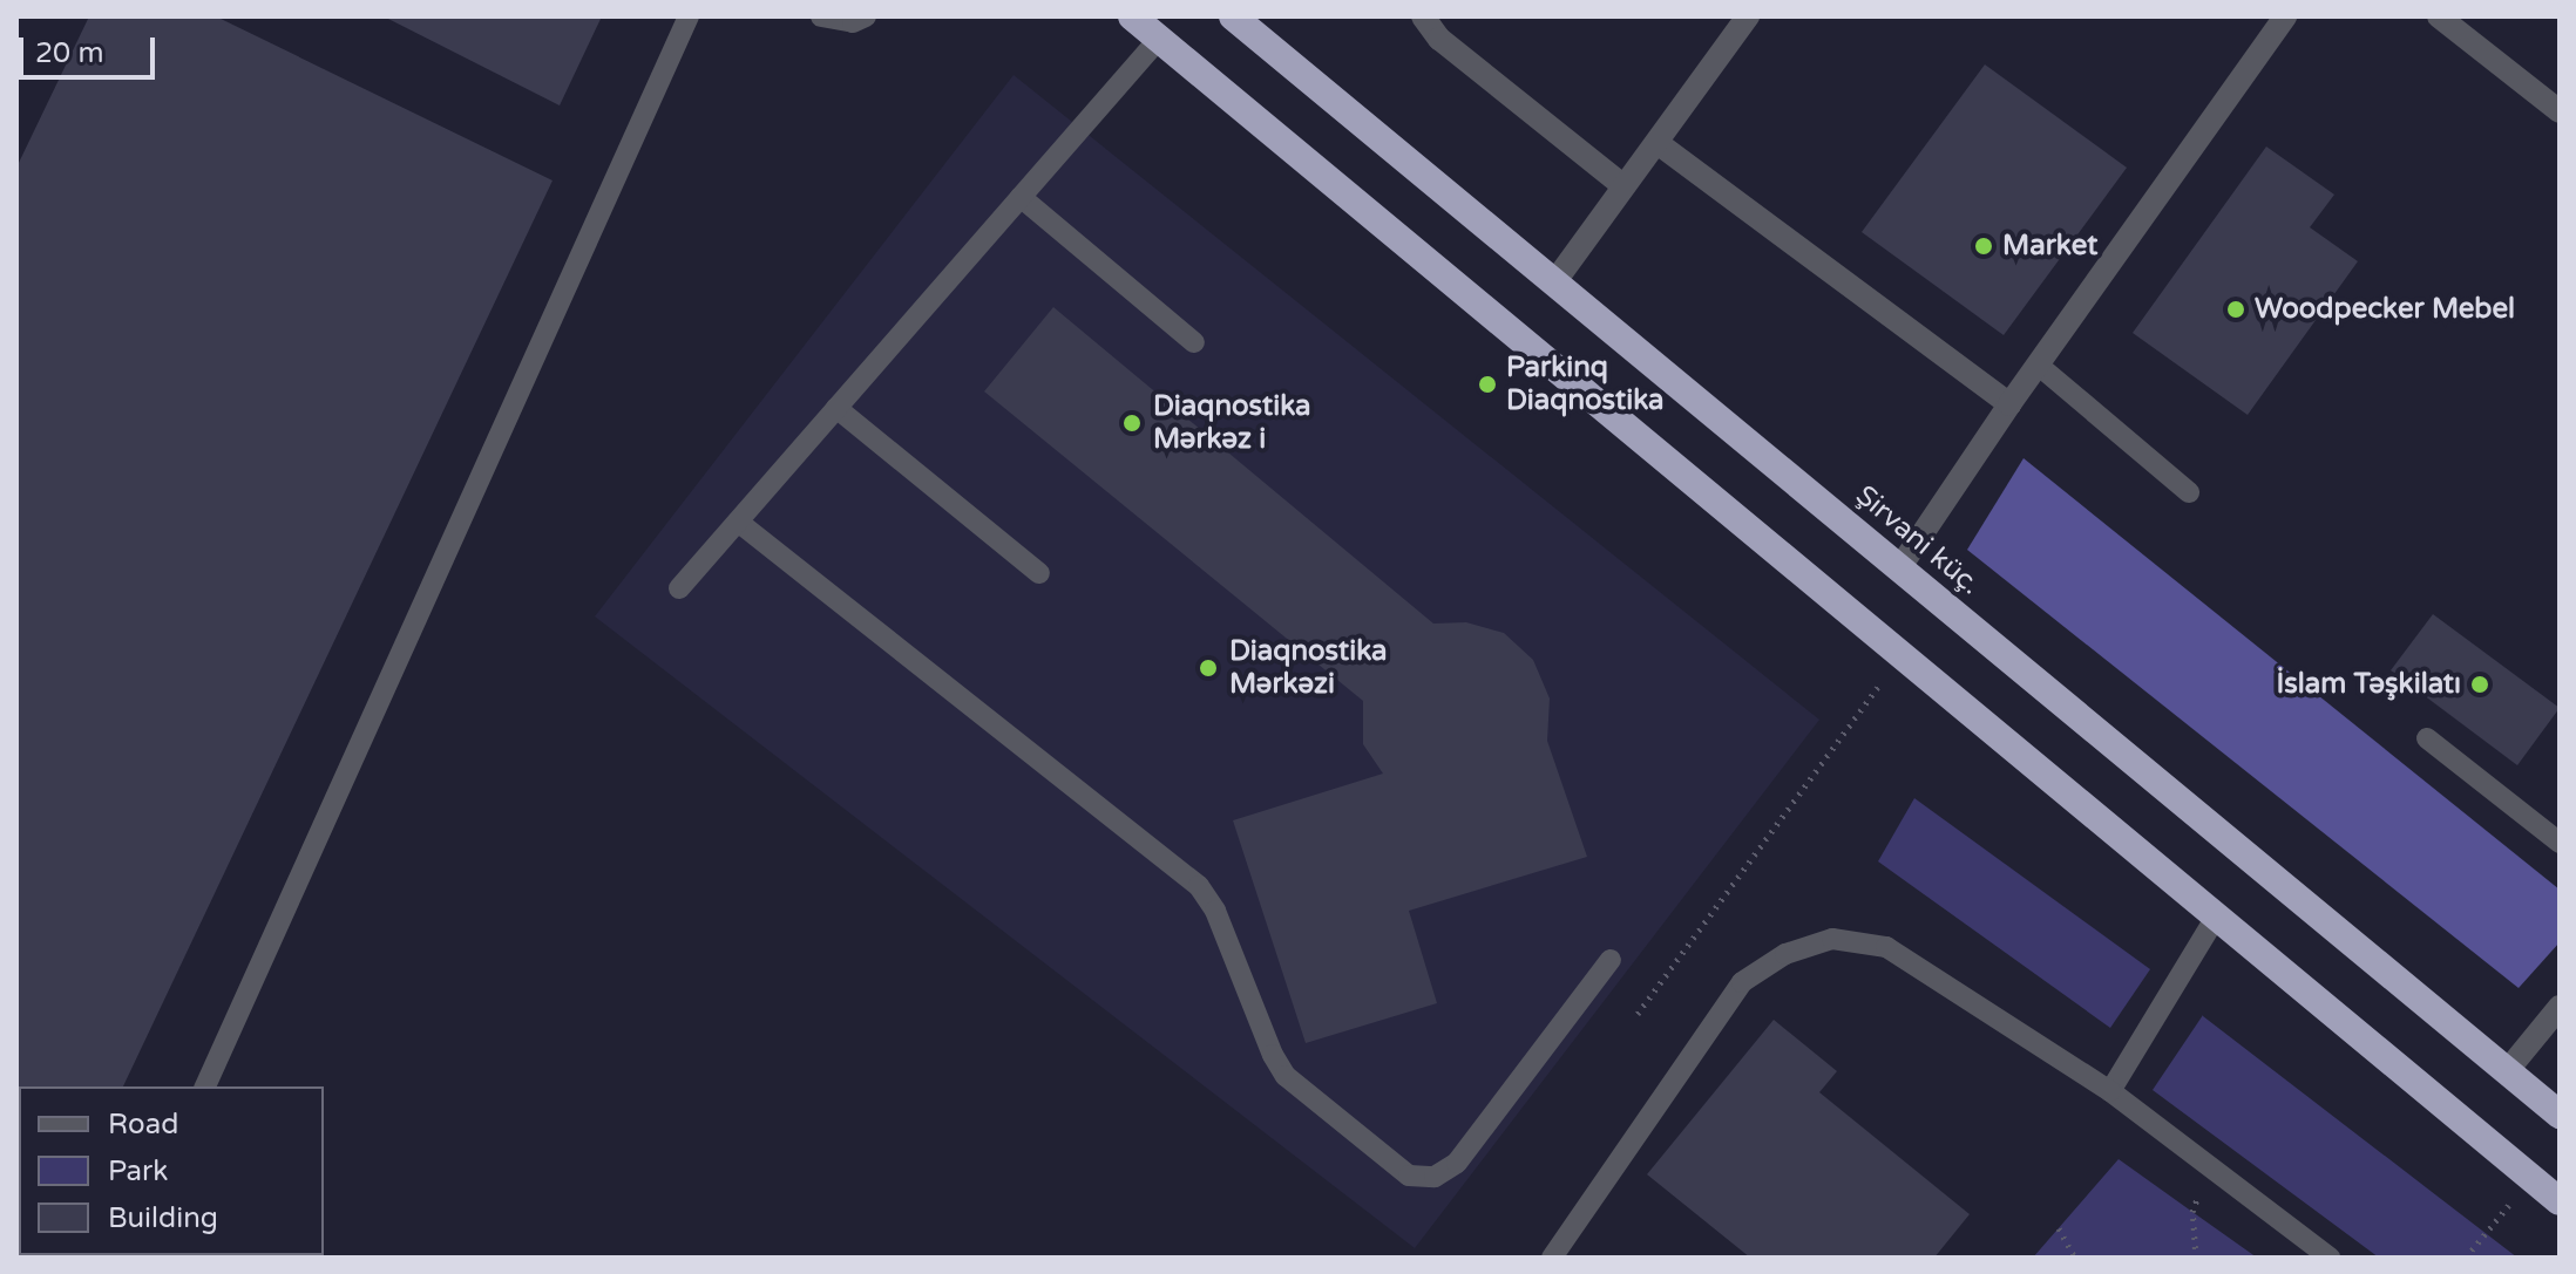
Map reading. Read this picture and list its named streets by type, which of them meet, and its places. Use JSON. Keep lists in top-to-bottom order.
{
  "streets": {
    "highway": ["Şirvani küç."]
  },
  "places": [
    "Market",
    "Woodpecker Mebel",
    "Parkinq Diaqnostika",
    "Diaqnostika Mərkəz i",
    "Diaqnostika Mərkəzi",
    "İslam Təşkilatı"
  ],
  "legend": ["Road", "Park", "Building"],
  "scale_bar": "20 m"
}
